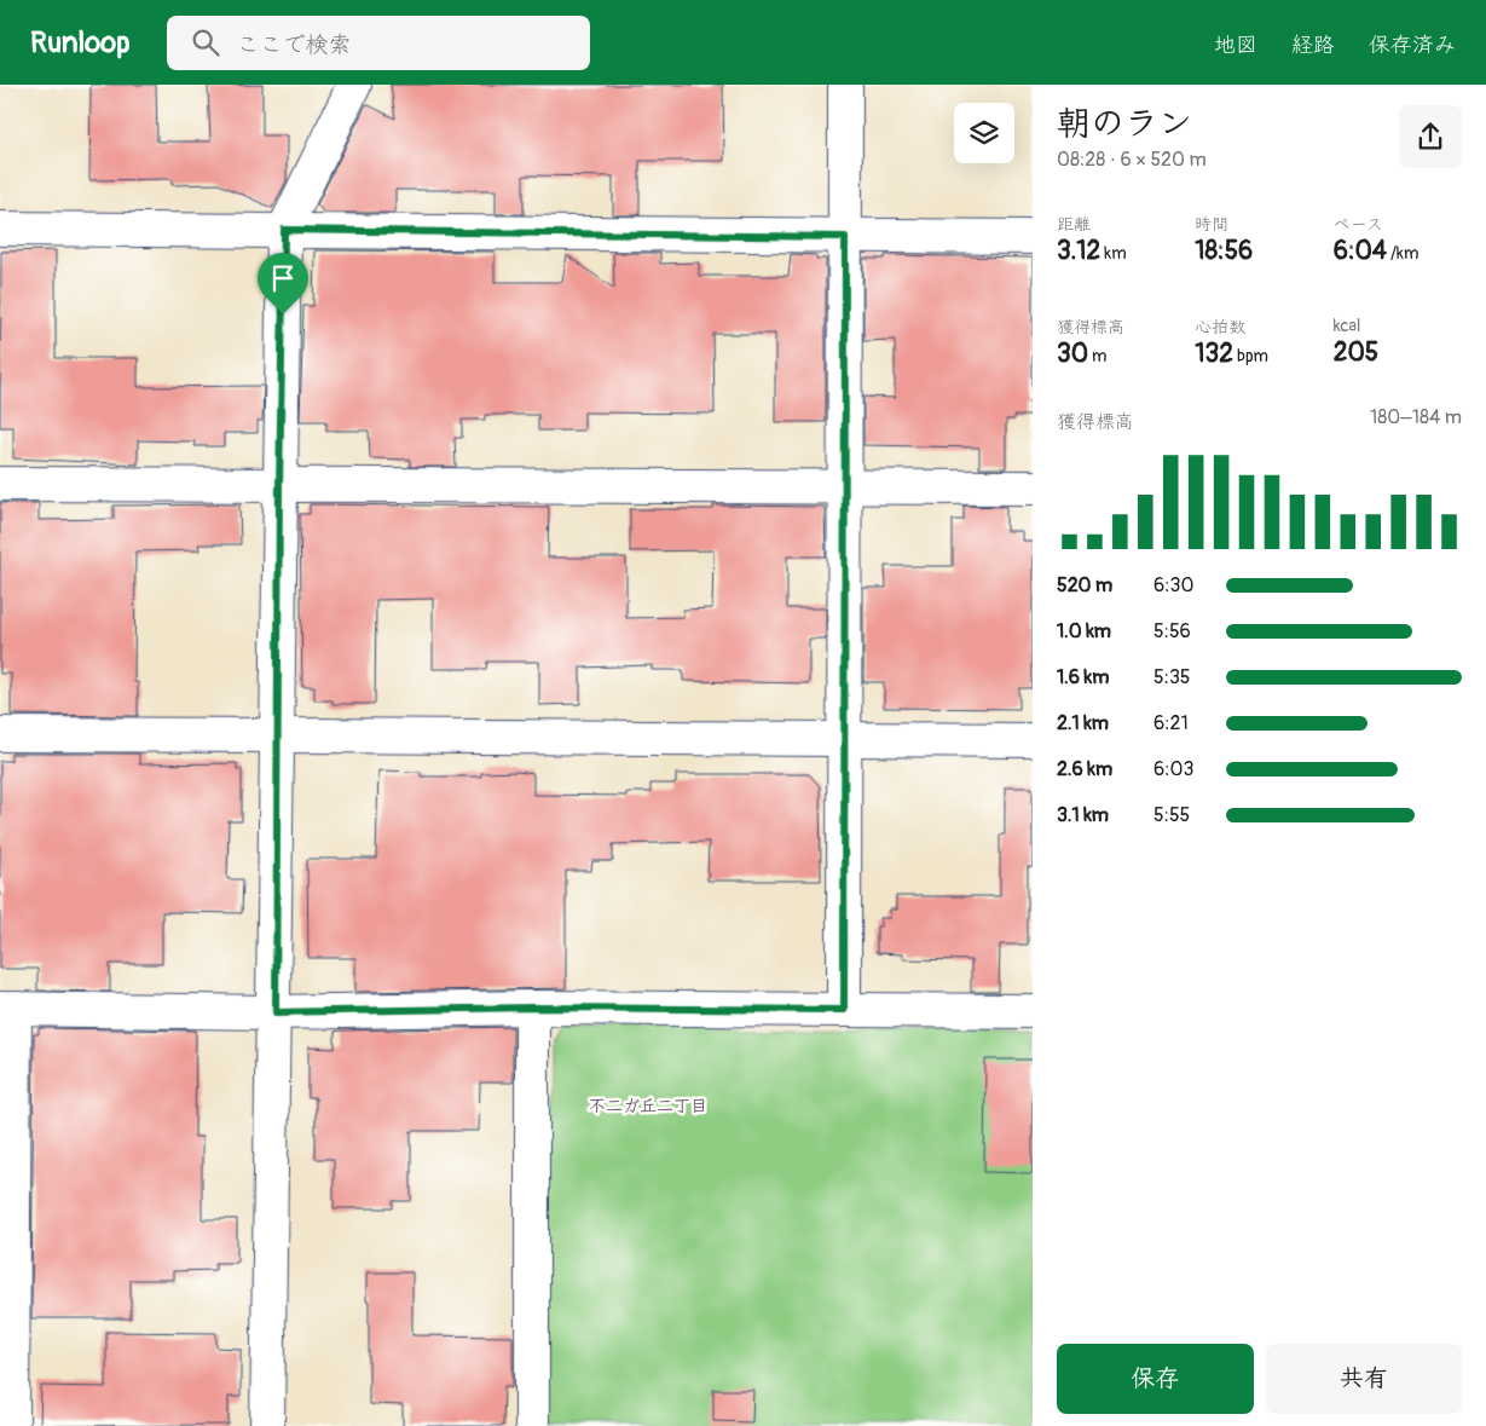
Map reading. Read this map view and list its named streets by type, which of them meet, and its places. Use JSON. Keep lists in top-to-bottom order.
{
  "districts": ["不二ガ丘二丁目"],
  "page": {
    "header": "Runloop",
    "search": "ここで検索",
    "nav": ["地図", "経路", "保存済み"],
    "heading": ["朝のラン", "08:28 · 6 × 520 m"],
    "stats": [
      ["距離", "3.12 km"],
      ["時間", "18:56"],
      ["ペース", "6:04 /km"],
      ["獲得標高", "30 m"],
      ["心拍数", "132 bpm"],
      ["kcal", "205"]
    ],
    "chart": ["獲得標高", "180–184 m"],
    "list": [
      {
        "name": "520 m",
        "note": "6:30"
      },
      {
        "name": "1.0 km",
        "note": "5:56"
      },
      {
        "name": "1.6 km",
        "note": "5:35"
      },
      {
        "name": "2.1 km",
        "note": "6:21"
      },
      {
        "name": "2.6 km",
        "note": "6:03"
      },
      {
        "name": "3.1 km",
        "note": "5:55"
      }
    ],
    "buttons": ["保存", "共有"]
  }
}
